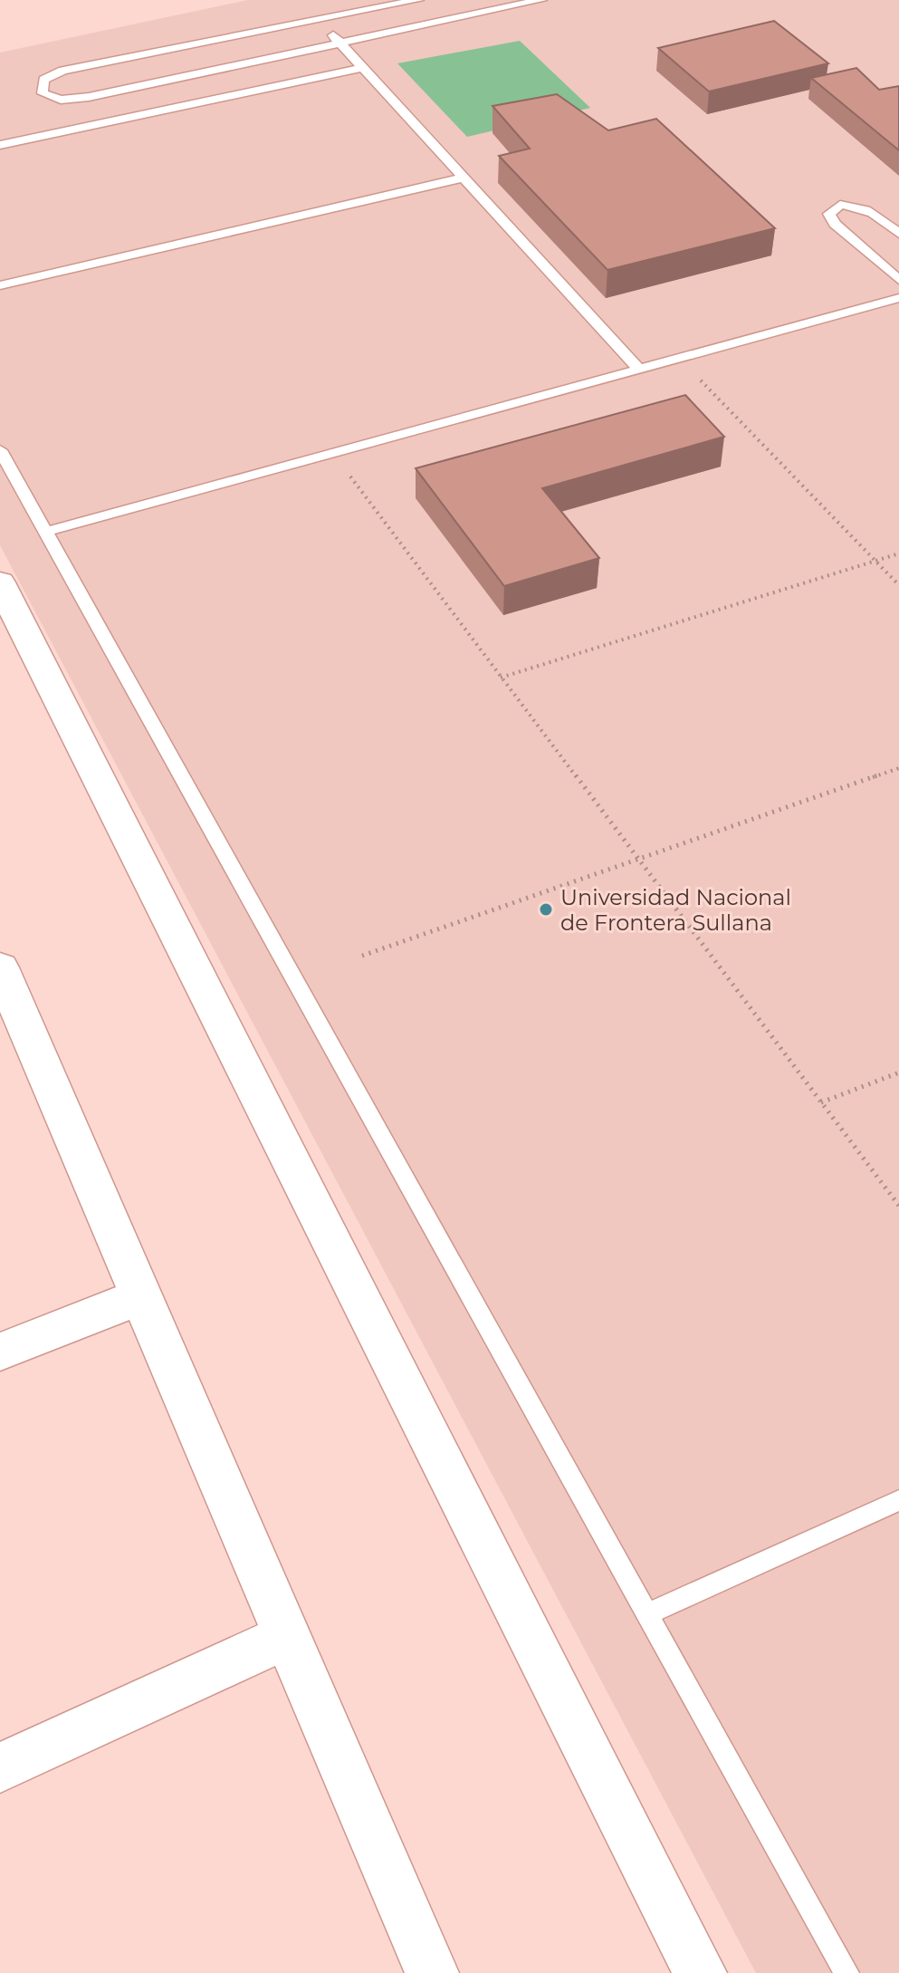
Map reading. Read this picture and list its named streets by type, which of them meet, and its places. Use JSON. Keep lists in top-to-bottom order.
{
  "places": ["Universidad Nacional de Frontera Sullana"]
}
